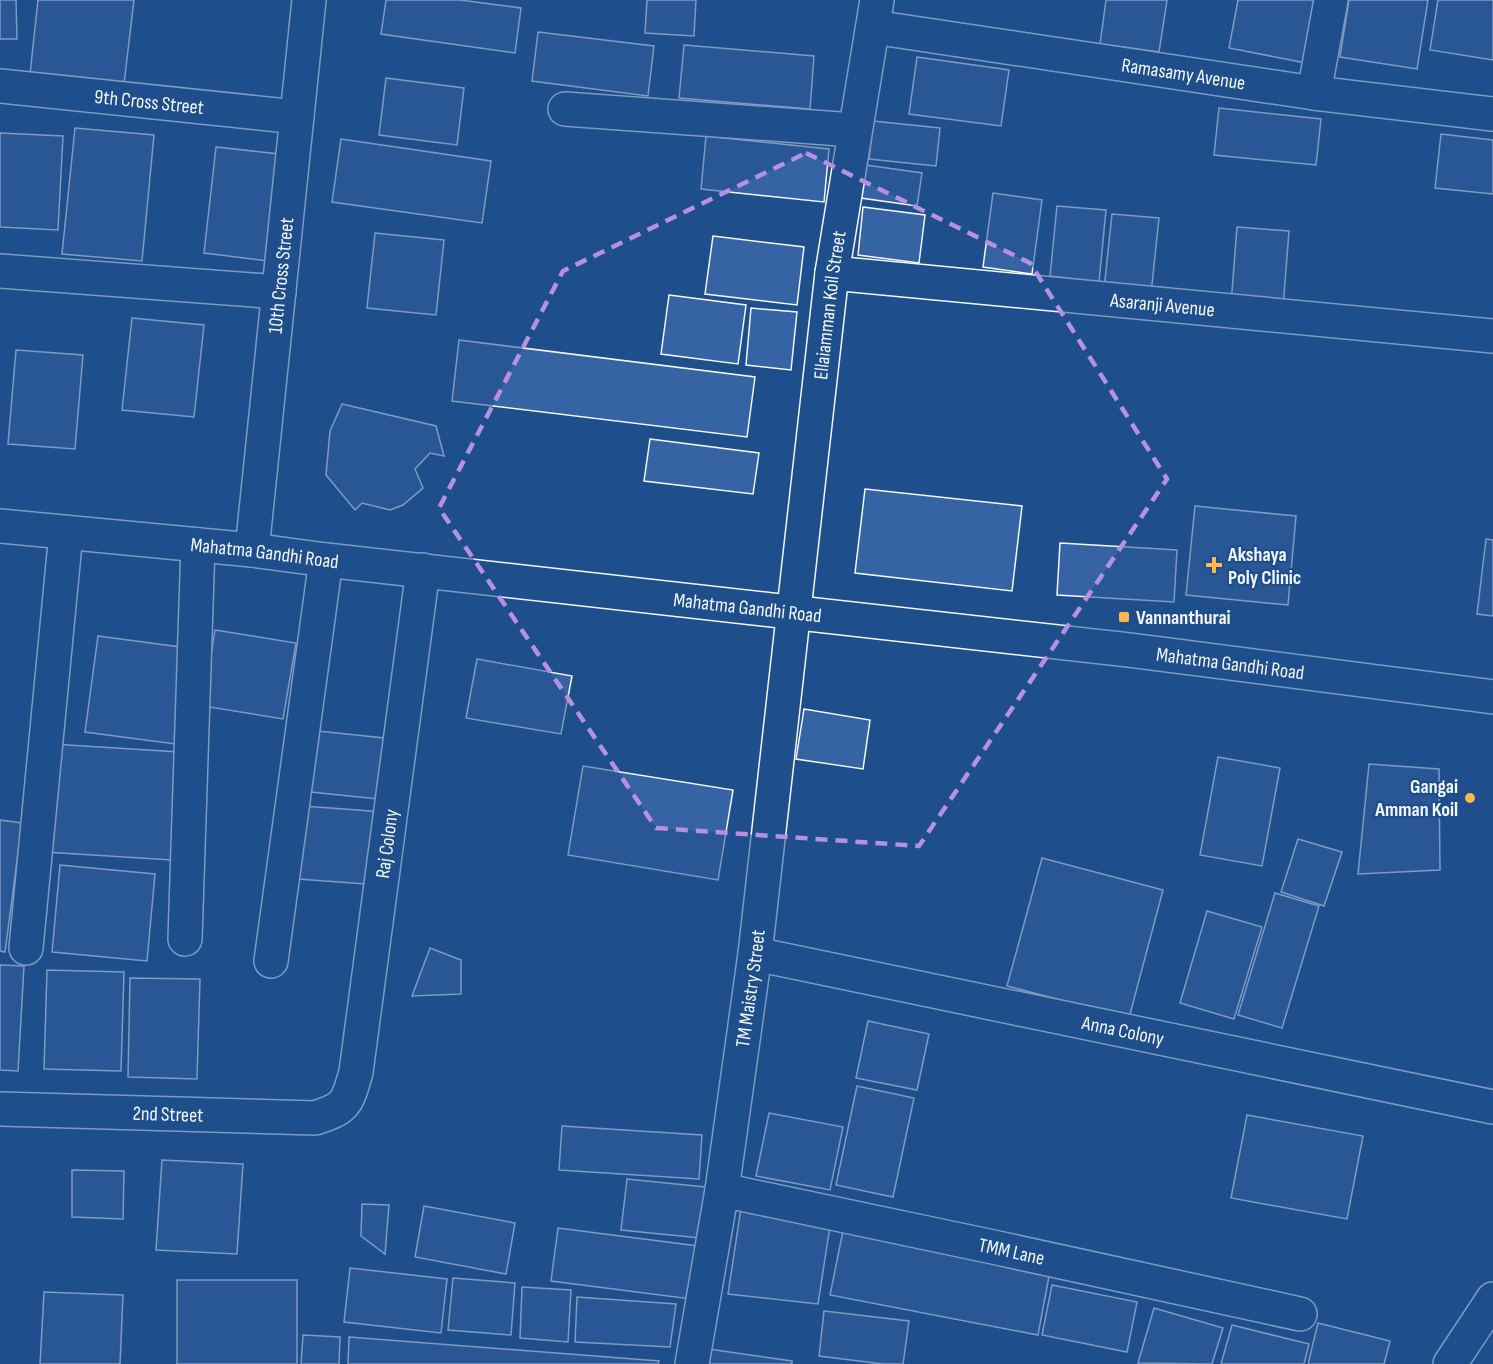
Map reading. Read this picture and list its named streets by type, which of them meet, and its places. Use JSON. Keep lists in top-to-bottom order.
{
  "streets": {
    "street": [
      "Ramasamy Avenue",
      "9th Cross Street",
      "10th Cross Street",
      "Ellaiamman Koil Street",
      "Asaranji Avenue",
      "Mahatma Gandhi Road",
      "Raj Colony",
      "TM Maistry Street",
      "Anna Colony",
      "2nd Street",
      "TMM Lane"
    ]
  },
  "crossings": [
    ["Ramasamy Avenue", "Ellaiamman Koil Street"],
    ["9th Cross Street", "10th Cross Street"],
    ["10th Cross Street", "Mahatma Gandhi Road"],
    ["Ellaiamman Koil Street", "Asaranji Avenue"],
    ["Ellaiamman Koil Street", "Mahatma Gandhi Road"],
    ["Ellaiamman Koil Street", "TM Maistry Street"],
    ["Mahatma Gandhi Road", "Raj Colony"],
    ["Mahatma Gandhi Road", "TM Maistry Street"],
    ["Raj Colony", "2nd Street"],
    ["TM Maistry Street", "Anna Colony"],
    ["TM Maistry Street", "TMM Lane"]
  ],
  "places": {
    "health": ["Akshaya Poly Clinic"],
    "transit": ["Vannanthurai"],
    "other": ["Gangai Amman Koil"]
  }
}
